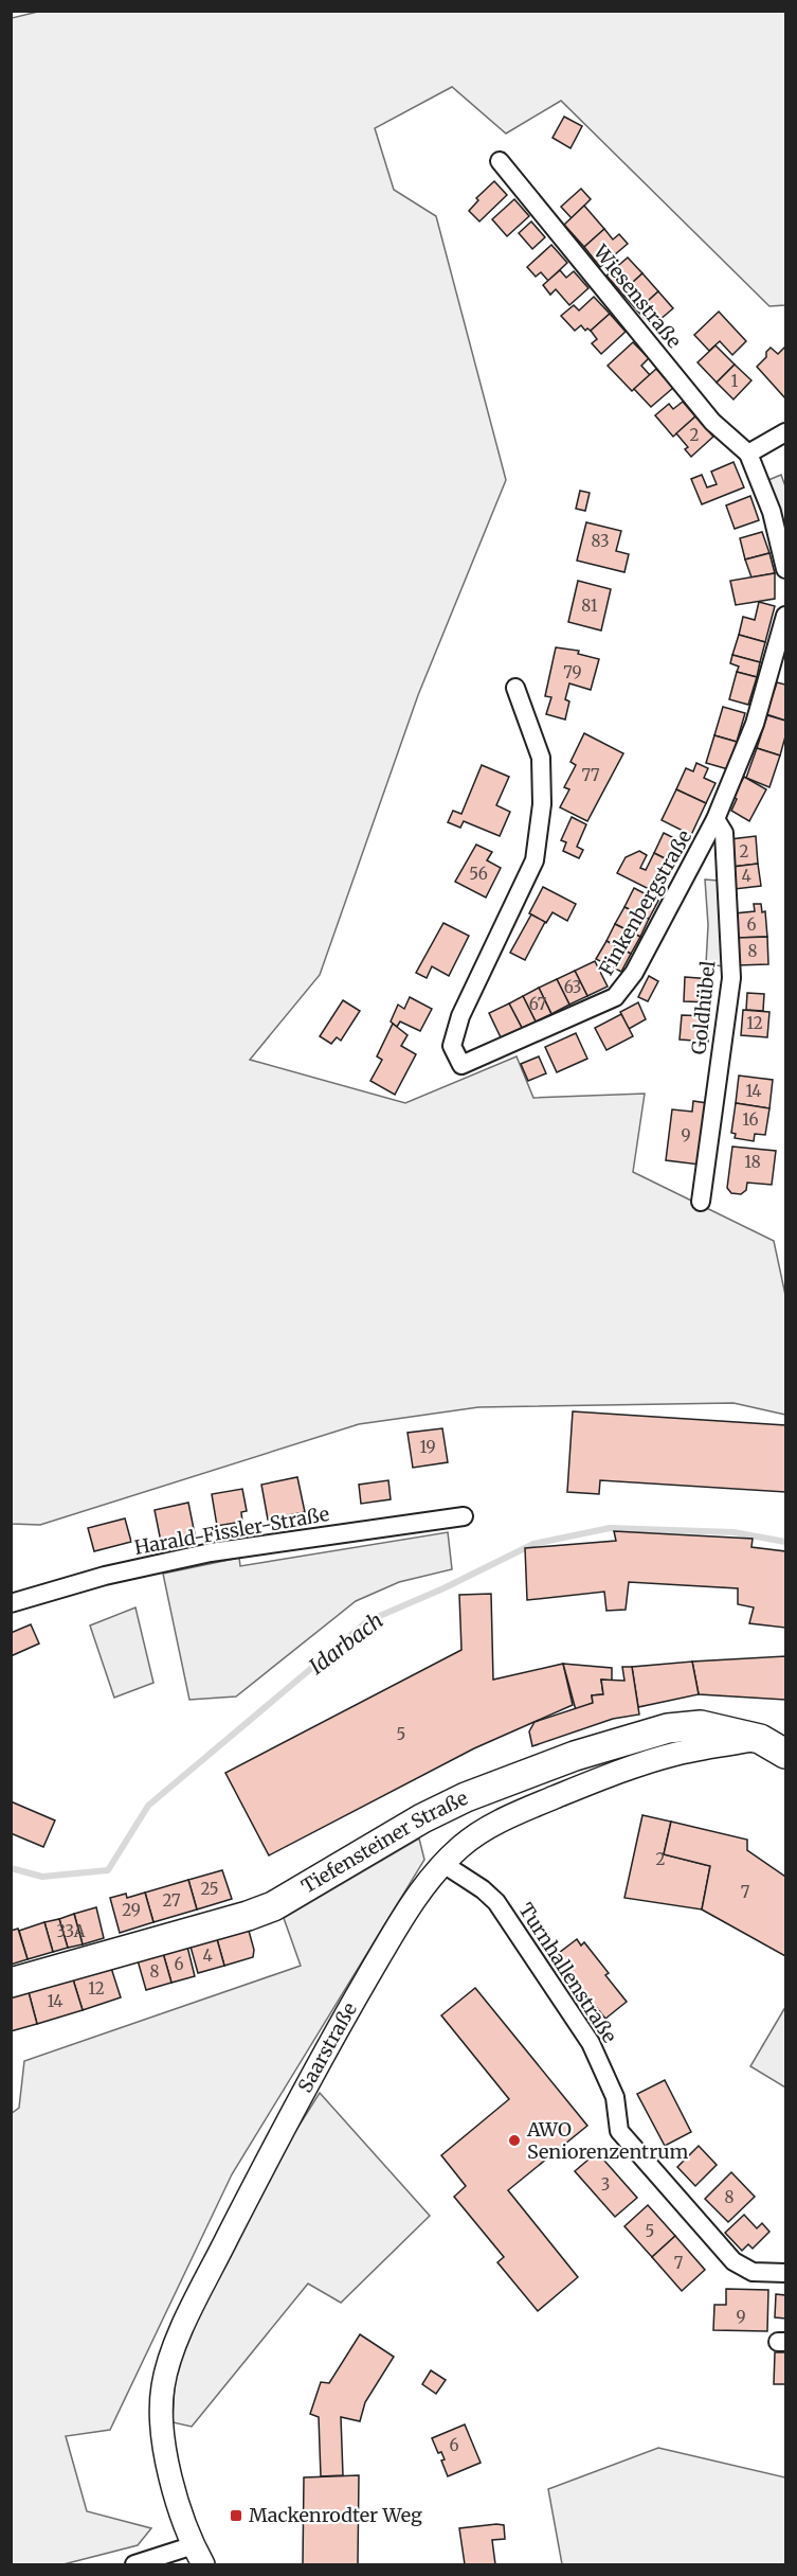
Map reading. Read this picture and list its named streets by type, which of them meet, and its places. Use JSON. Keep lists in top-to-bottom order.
{
  "streets": {
    "main road": ["Tiefensteiner Straße"],
    "street": [
      "Wiesenstraße",
      "Finkenbergstraße",
      "Goldhübel",
      "Harald-Fissler-Straße",
      "Turnhallenstraße",
      "Saarstraße"
    ]
  },
  "crossings": [
    ["Finkenbergstraße", "Goldhübel"],
    ["Tiefensteiner Straße", "Saarstraße"],
    ["Turnhallenstraße", "Saarstraße"]
  ],
  "water": ["Idarbach"],
  "places": {
    "other": ["AWO Seniorenzentrum"],
    "transit": ["Mackenrodter Weg"]
  },
  "house_numbers": [
    "1",
    "2",
    "83",
    "81",
    "79",
    "77",
    "2",
    "56",
    "4",
    "6",
    "8",
    "63",
    "67",
    "12",
    "14",
    "16",
    "9",
    "18",
    "19",
    "5",
    "2",
    "25",
    "7",
    "27",
    "29",
    "33A",
    "4",
    "6",
    "8",
    "12",
    "14",
    "3",
    "8",
    "5",
    "7",
    "9",
    "6"
  ]
}
